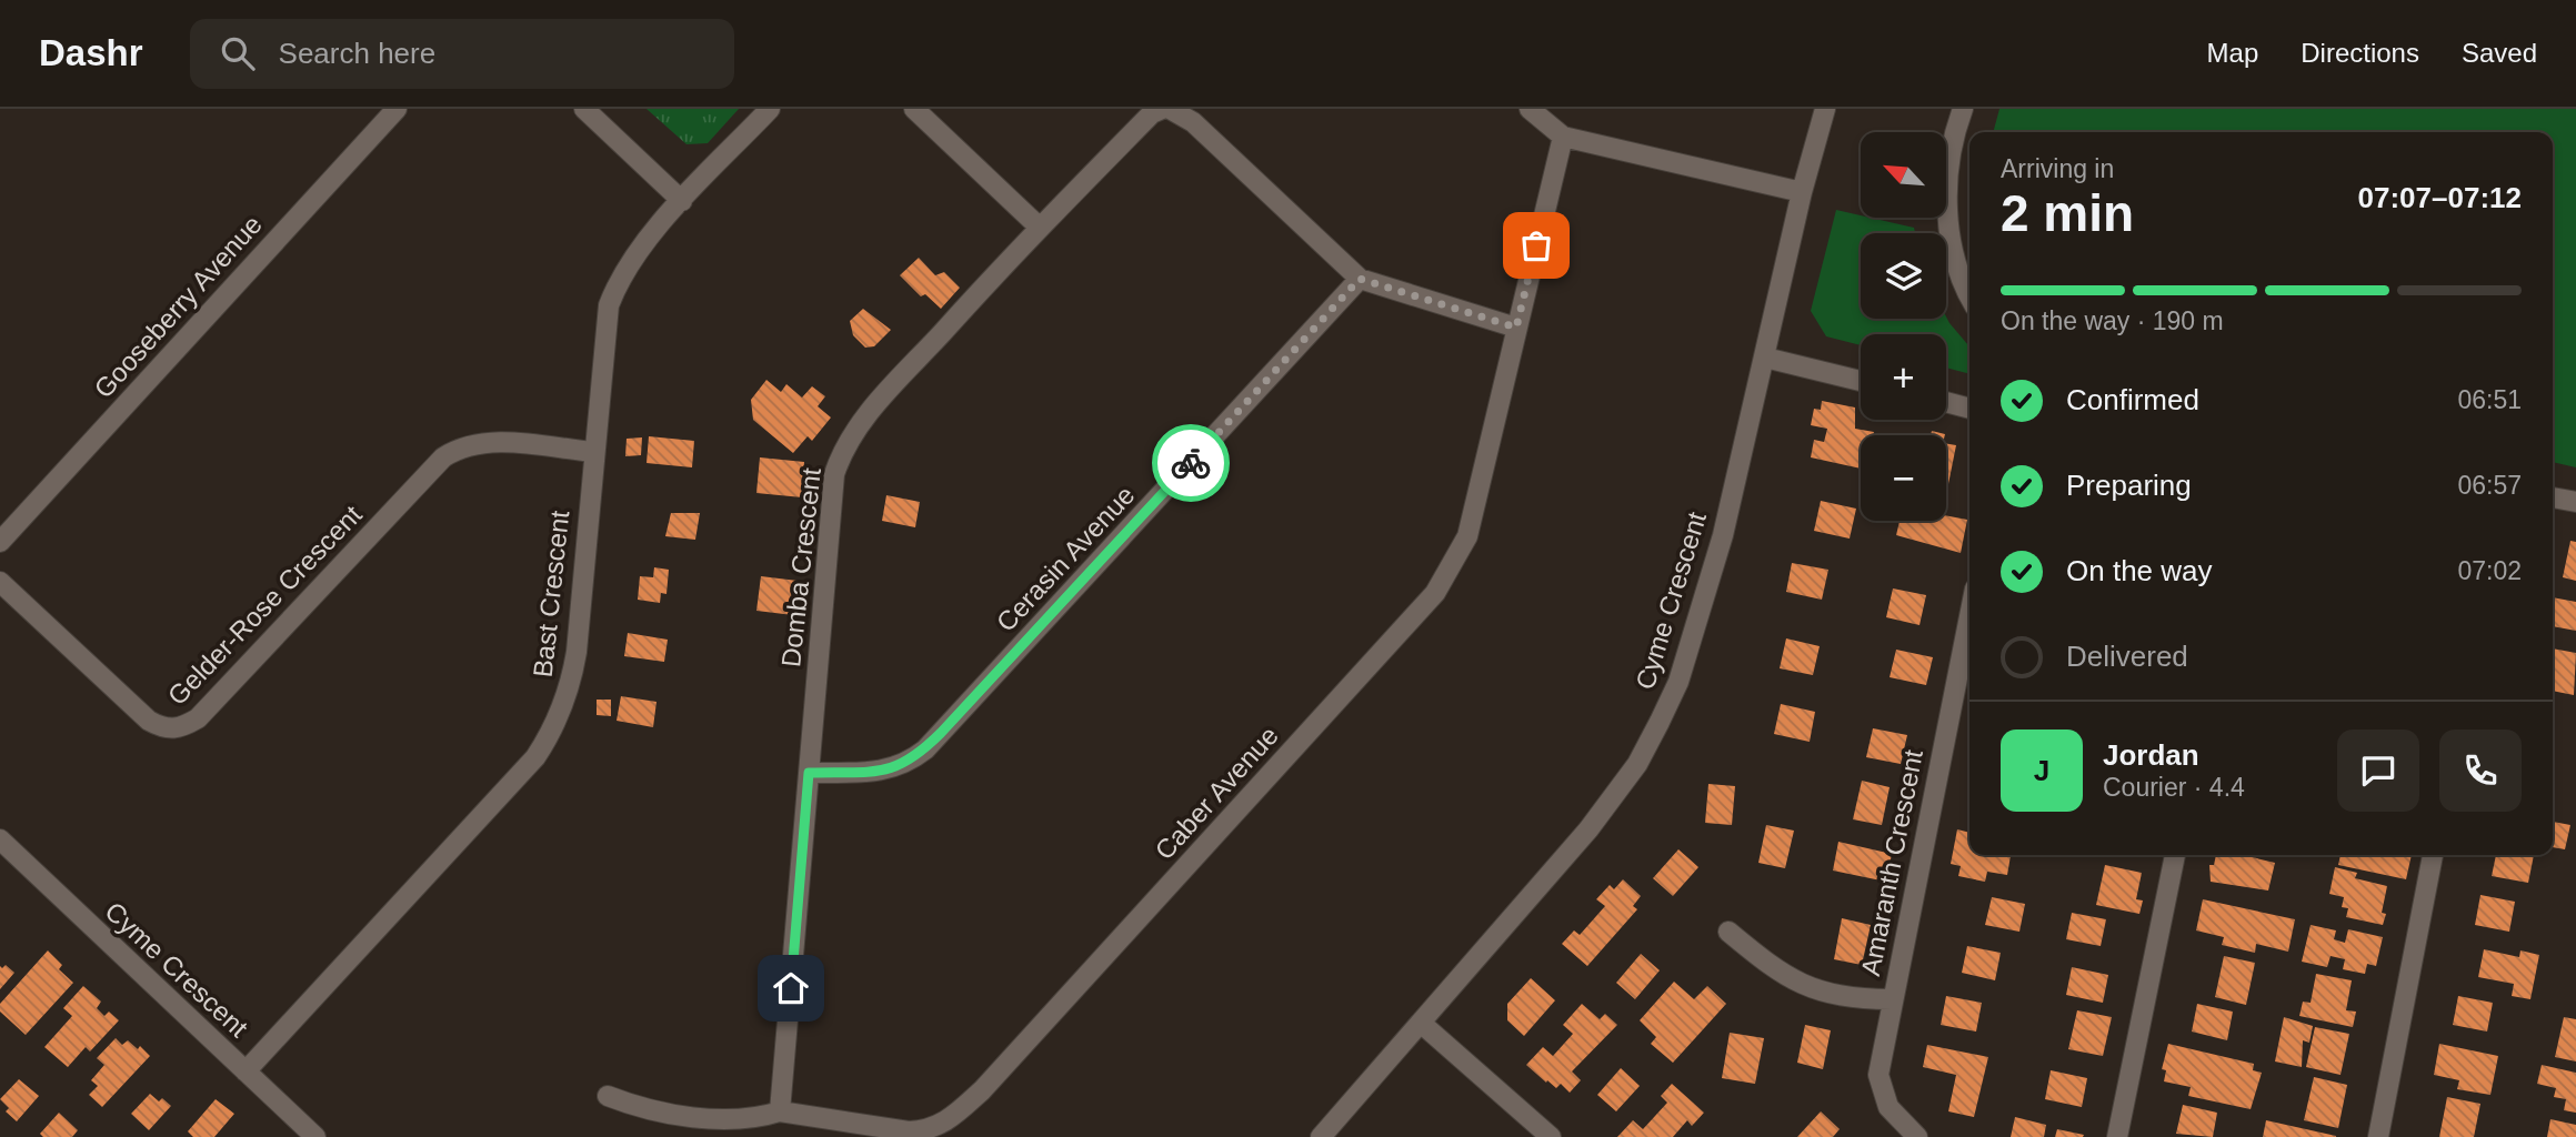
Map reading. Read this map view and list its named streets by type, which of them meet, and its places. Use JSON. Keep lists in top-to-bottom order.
{
  "streets": {
    "street": [
      "Gooseberry Avenue",
      "Cerasin Avenue",
      "Domba Crescent",
      "Bast Crescent",
      "Cyme Crescent",
      "Gelder-Rose Crescent",
      "Caber Avenue",
      "Amaranth Crescent"
    ]
  },
  "crossings": [
    ["Cerasin Avenue", "Domba Crescent"],
    ["Domba Crescent", "Caber Avenue"],
    ["Bast Crescent", "Cyme Crescent"],
    ["Bast Crescent", "Gelder-Rose Crescent"]
  ],
  "north": "top left",
  "page": {
    "header": "Dashr",
    "search": "Search here",
    "nav": ["Map", "Directions", "Saved"],
    "map_buttons": ["+", "−"],
    "heading": ["2 min", "Arriving in", "07:07–07:12"],
    "panel": ["Jordan", "Courier · 4.4"],
    "bar": "On the way · 190 m",
    "list": [
      ["Confirmed", "06:51"],
      ["Preparing", "06:57"],
      ["On the way", "07:02"],
      "Delivered"
    ],
    "round": "J"
  }
}
